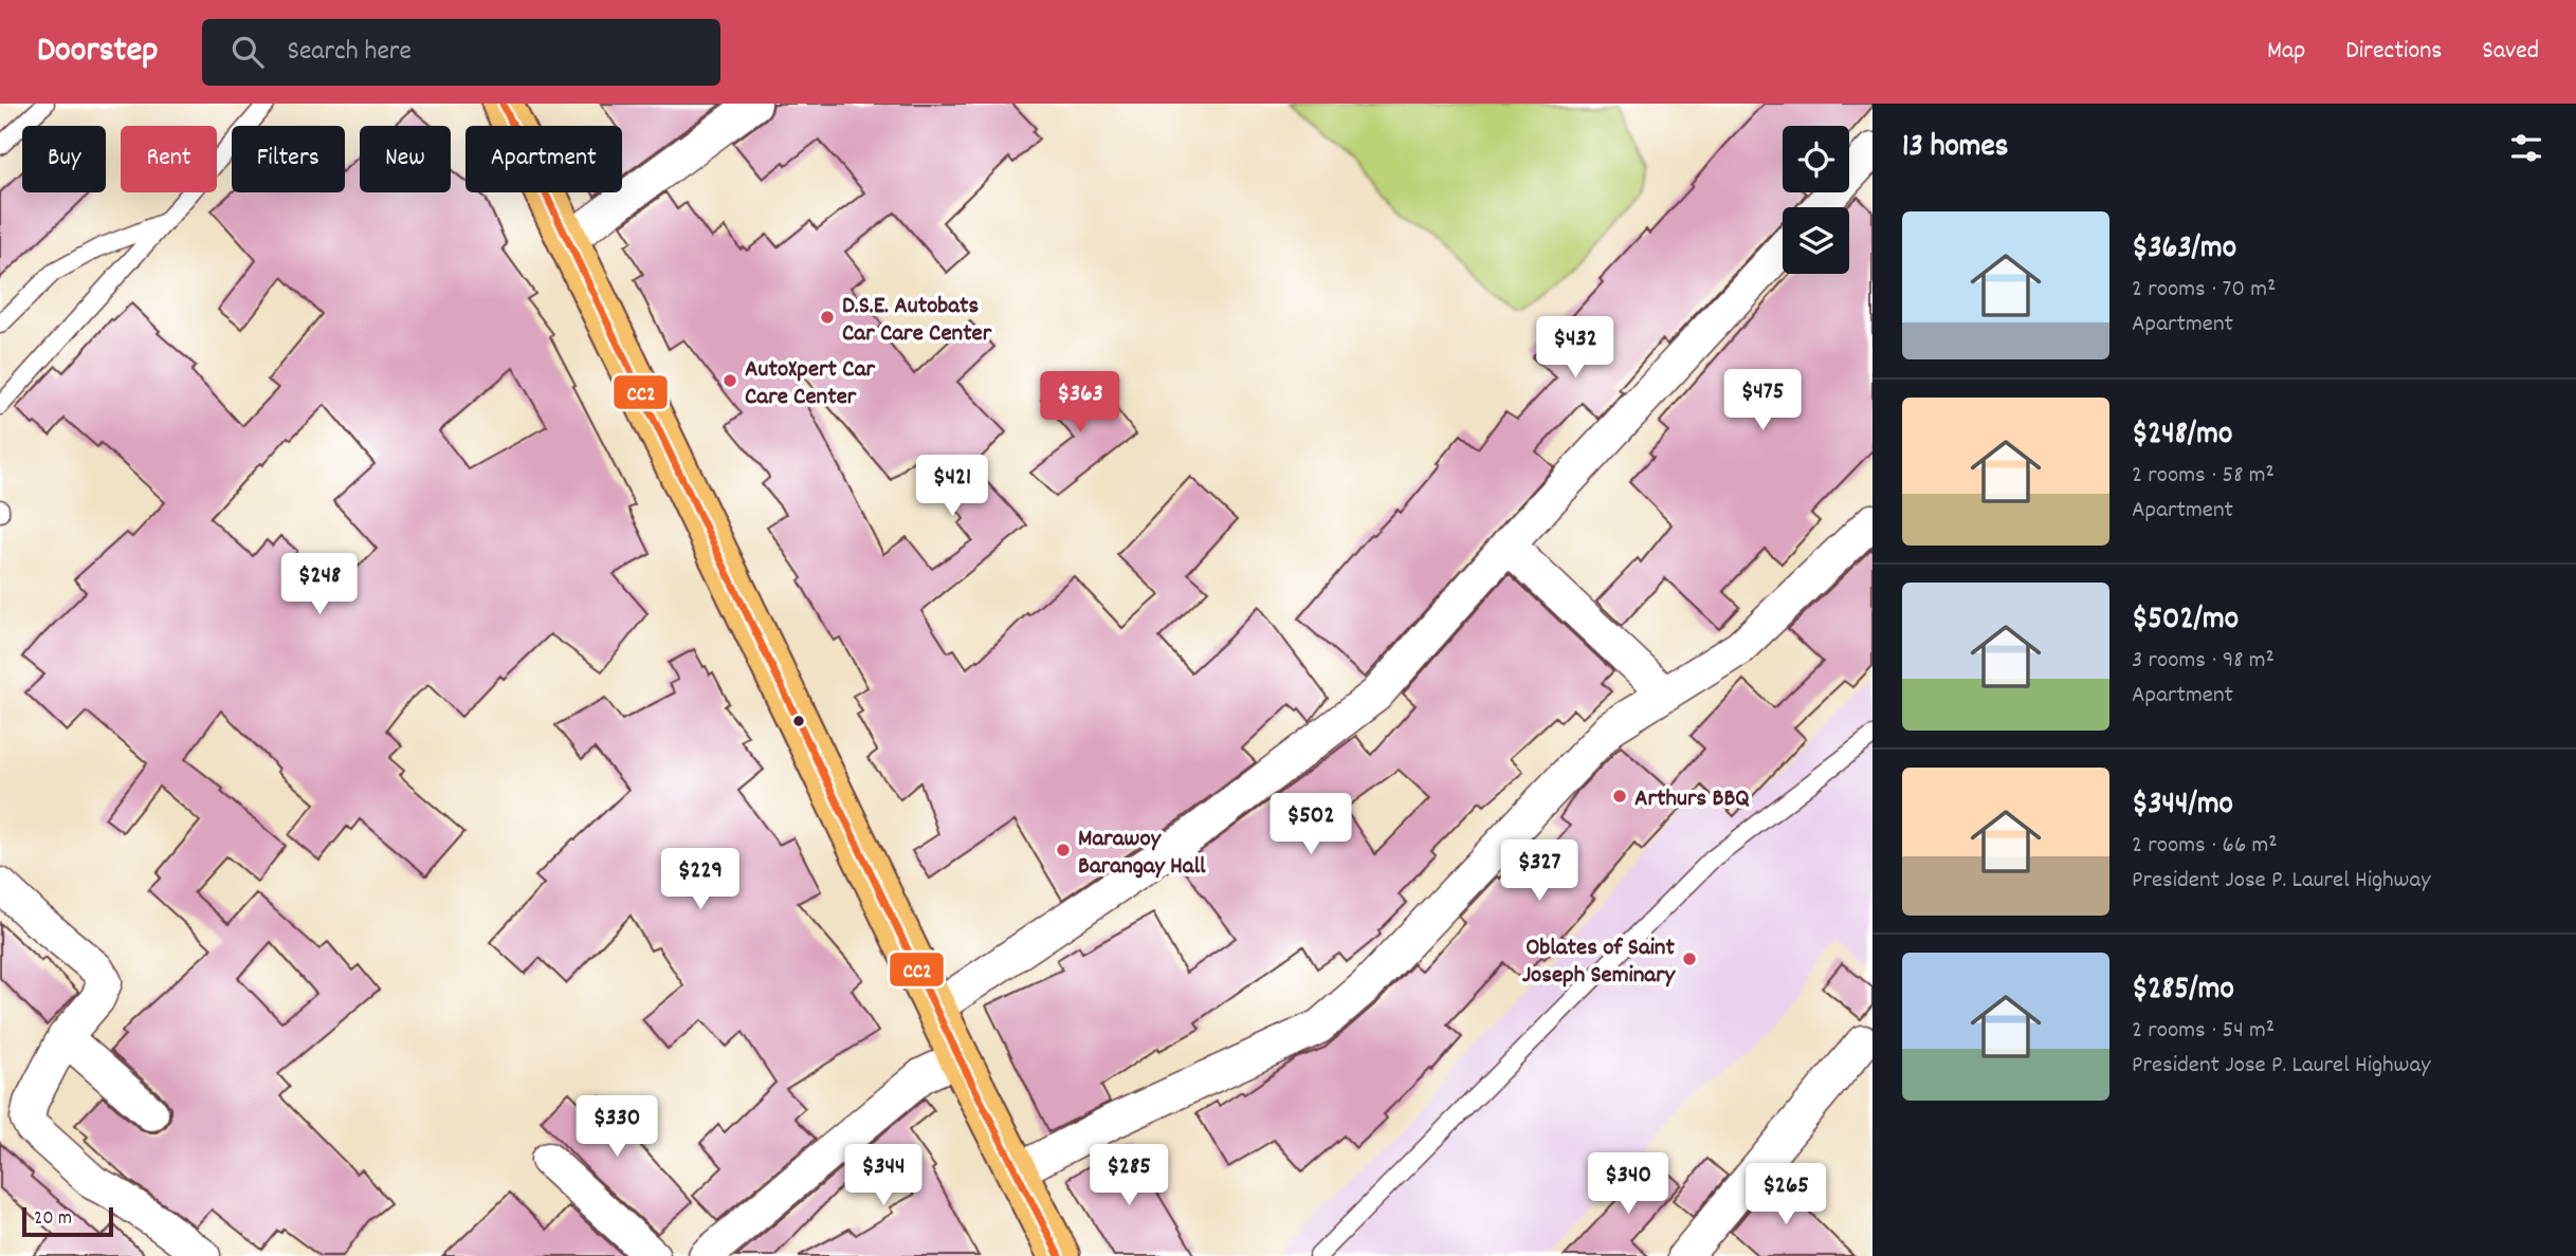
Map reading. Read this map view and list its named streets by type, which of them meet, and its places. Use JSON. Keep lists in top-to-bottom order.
{
  "places": [
    "D.S.E. Autobats Car Care Center",
    "AutoXpert Car Care Center",
    "Arthurs BBQ",
    "Marawoy Barangay Hall",
    "Oblates of Saint Joseph Seminary"
  ],
  "lines": ["transit line CC2"],
  "scale_bar": "20 m",
  "page": {
    "header": "Doorstep",
    "search": "Search here",
    "nav": ["Map", "Directions", "Saved"],
    "heading": "13 homes",
    "chip": [
      "Buy",
      "Rent",
      "Filters",
      "New",
      "Apartment"
    ],
    "list": [
      {
        "name": "$363/mo",
        "note": "2 rooms · 70 m² · Apartment"
      },
      {
        "name": "$248/mo",
        "note": "2 rooms · 58 m² · Apartment"
      },
      {
        "name": "$502/mo",
        "note": "3 rooms · 98 m² · Apartment"
      },
      {
        "name": "$344/mo",
        "note": "2 rooms · 66 m² · President Jose P. Laurel Highway"
      },
      {
        "name": "$285/mo",
        "note": "2 rooms · 54 m² · President Jose P. Laurel Highway"
      }
    ],
    "price": [
      "$432",
      "$475",
      "$363",
      "$421",
      "$248",
      "$502",
      "$327",
      "$229",
      "$330",
      "$344",
      "$285",
      "$340",
      "$265"
    ],
    "scale": "20 m"
  }
}
